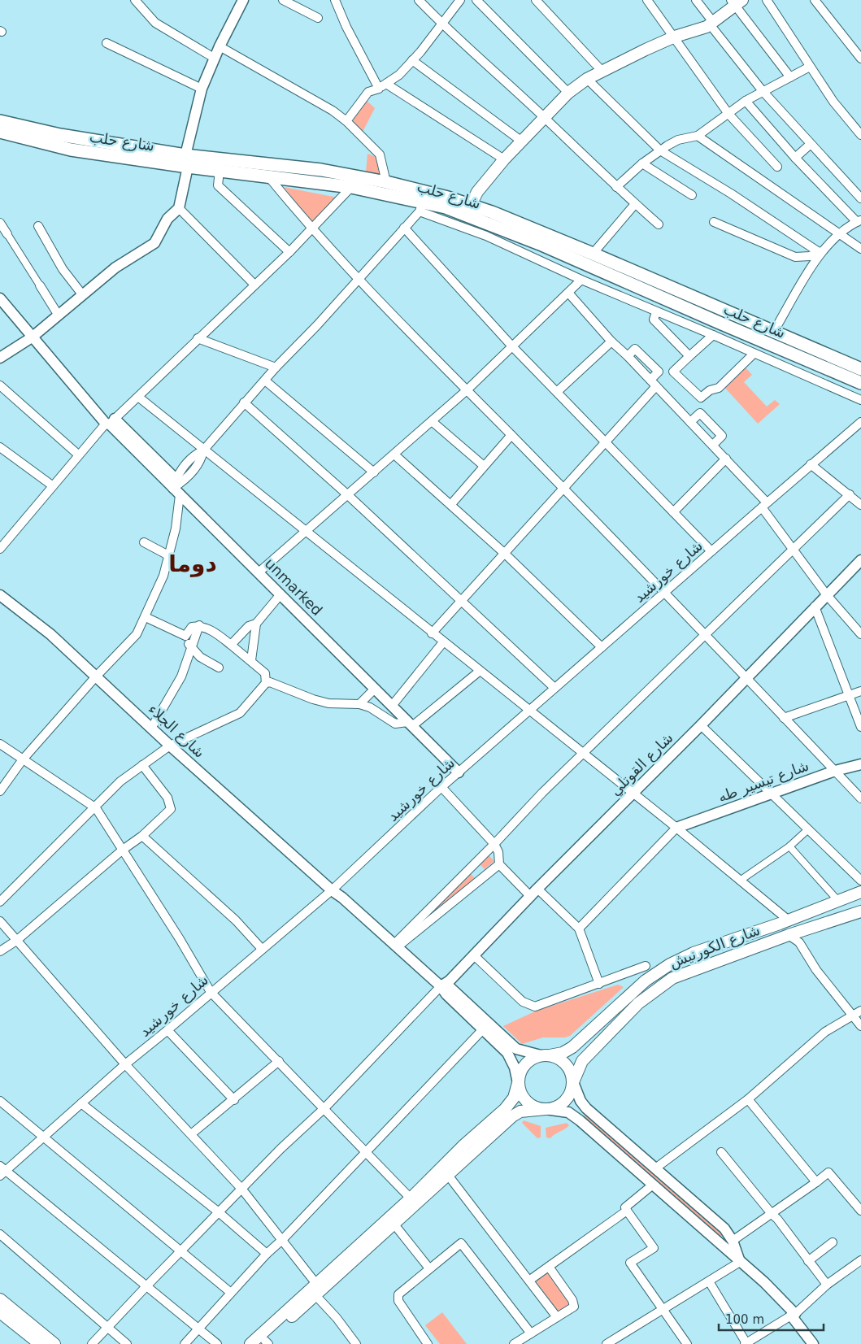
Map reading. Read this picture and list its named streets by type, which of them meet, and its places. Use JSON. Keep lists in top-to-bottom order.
{
  "streets": {
    "main road": ["شارع حلب", "شارع الكورنيش"],
    "street": [
      "شارع خورشيد",
      "unmarked",
      "شارع الجلاء",
      "شارع القوتلي",
      "شارع تيسير طه"
    ]
  },
  "crossings": [
    ["شارع خورشيد", "unmarked"],
    ["شارع خورشيد", "شارع الجلاء"],
    ["شارع الجلاء", "شارع القوتلي"]
  ],
  "districts": ["دوما"],
  "scale_bar": "100 m"
}
